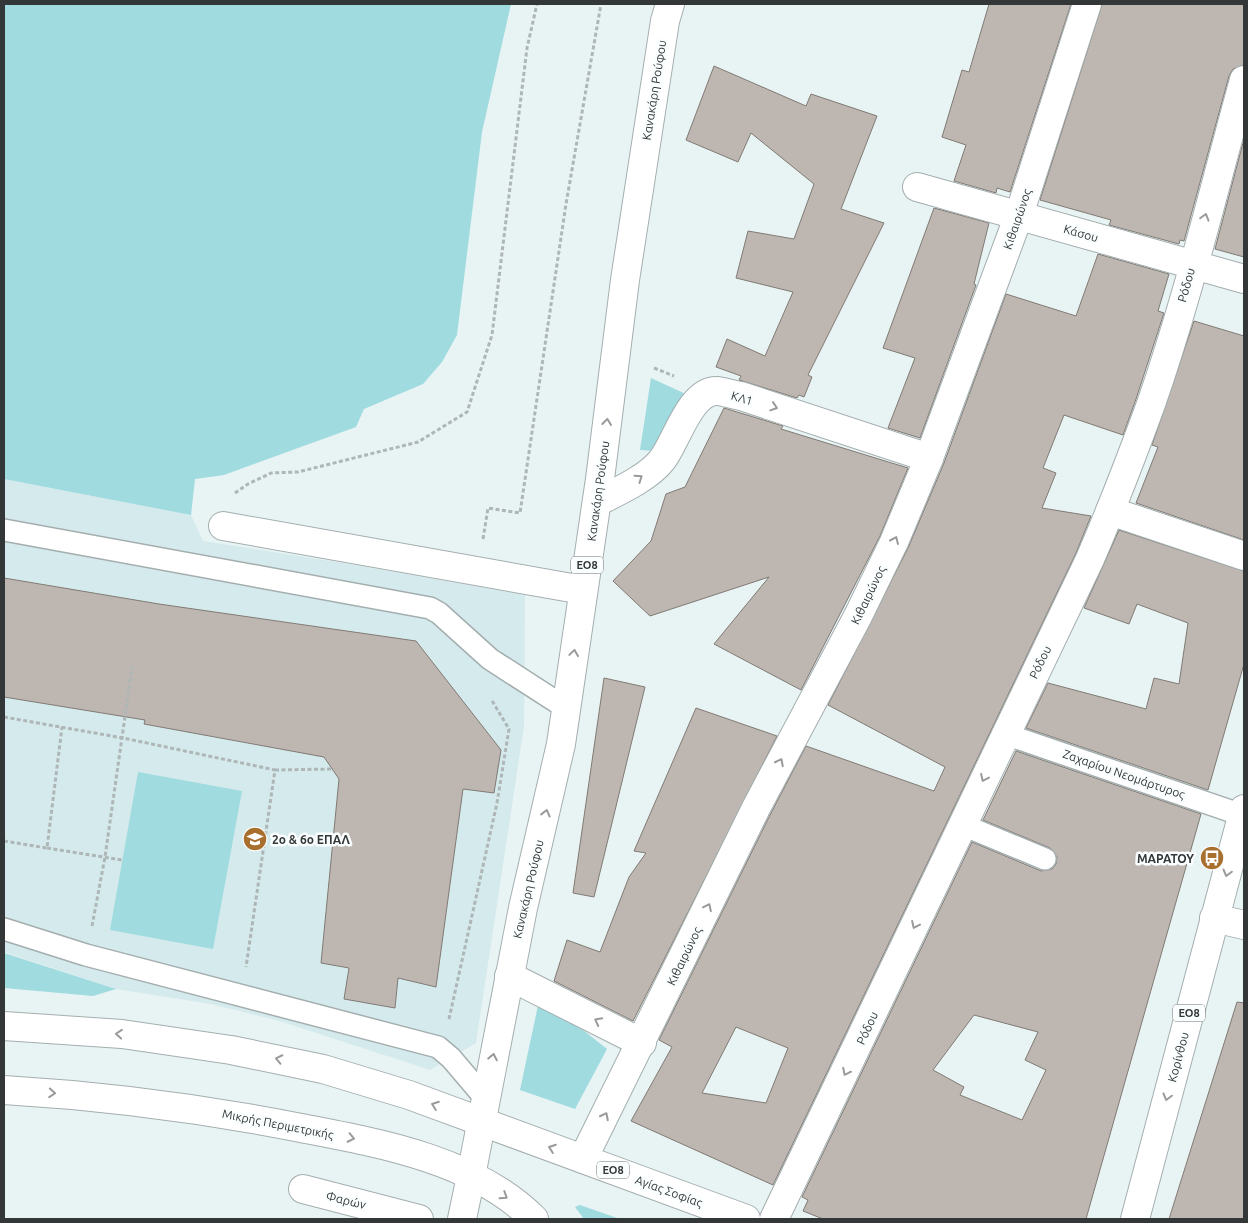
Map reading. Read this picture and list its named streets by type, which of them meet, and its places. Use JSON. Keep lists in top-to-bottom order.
{
  "streets": {
    "street": [
      "Κανακάρη Ρούφου",
      "Κιθαιρώνος",
      "Κάσου",
      "Ρόδου",
      "ΚΛ1",
      "ΕΟ8",
      "Κορίνθου",
      "Μικρής Περιμετρικής",
      "Αγίας Σοφίας",
      "Φαρών"
    ],
    "lane": ["Ζαχαρίου Νεομάρτυρος"]
  },
  "crossings": [
    ["Κανακάρη Ρούφου", "ΚΛ1"],
    ["Κανακάρη Ρούφου", "Μικρής Περιμετρικής"],
    ["Κανακάρη Ρούφου", "Αγίας Σοφίας"],
    ["Κιθαιρώνος", "Κάσου"],
    ["Κιθαιρώνος", "ΚΛ1"],
    ["Κιθαιρώνος", "Αγίας Σοφίας"],
    ["Κάσου", "Ρόδου"],
    ["Ρόδου", "Ζαχαρίου Νεομάρτυρος"],
    ["Ζαχαρίου Νεομάρτυρος", "Κορίνθου"]
  ],
  "one_way": [
    "Κανακάρη Ρούφου",
    "Κιθαιρώνος",
    "ΚΛ1",
    "Κορίνθου"
  ],
  "places": {
    "school or university": ["2ο & 6ο ΕΠΑΛ"],
    "bus stop": ["ΜΑΡΑΤΟΥ"]
  }
}
